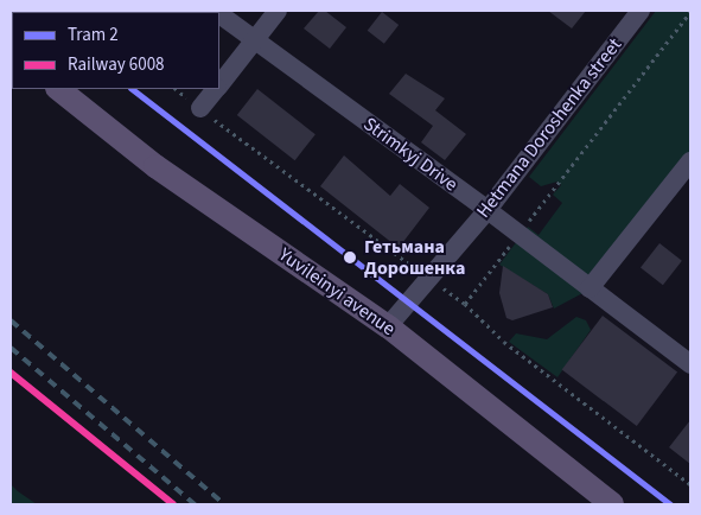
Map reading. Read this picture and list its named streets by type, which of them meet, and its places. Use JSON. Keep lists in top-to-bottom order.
{
  "streets": {
    "main road": ["Yuvileinyi avenue"],
    "street": ["Hetmana Doroshenka street", "Strimkyj Drive"]
  },
  "crossings": [
    ["Hetmana Doroshenka street", "Strimkyj Drive"],
    ["Hetmana Doroshenka street", "Yuvileinyi avenue"]
  ],
  "places": ["Гетьмана Дорошенка"],
  "lines": ["tram line 2", "rail line 6008"],
  "legend": ["Tram 2", "Railway 6008"]
}
